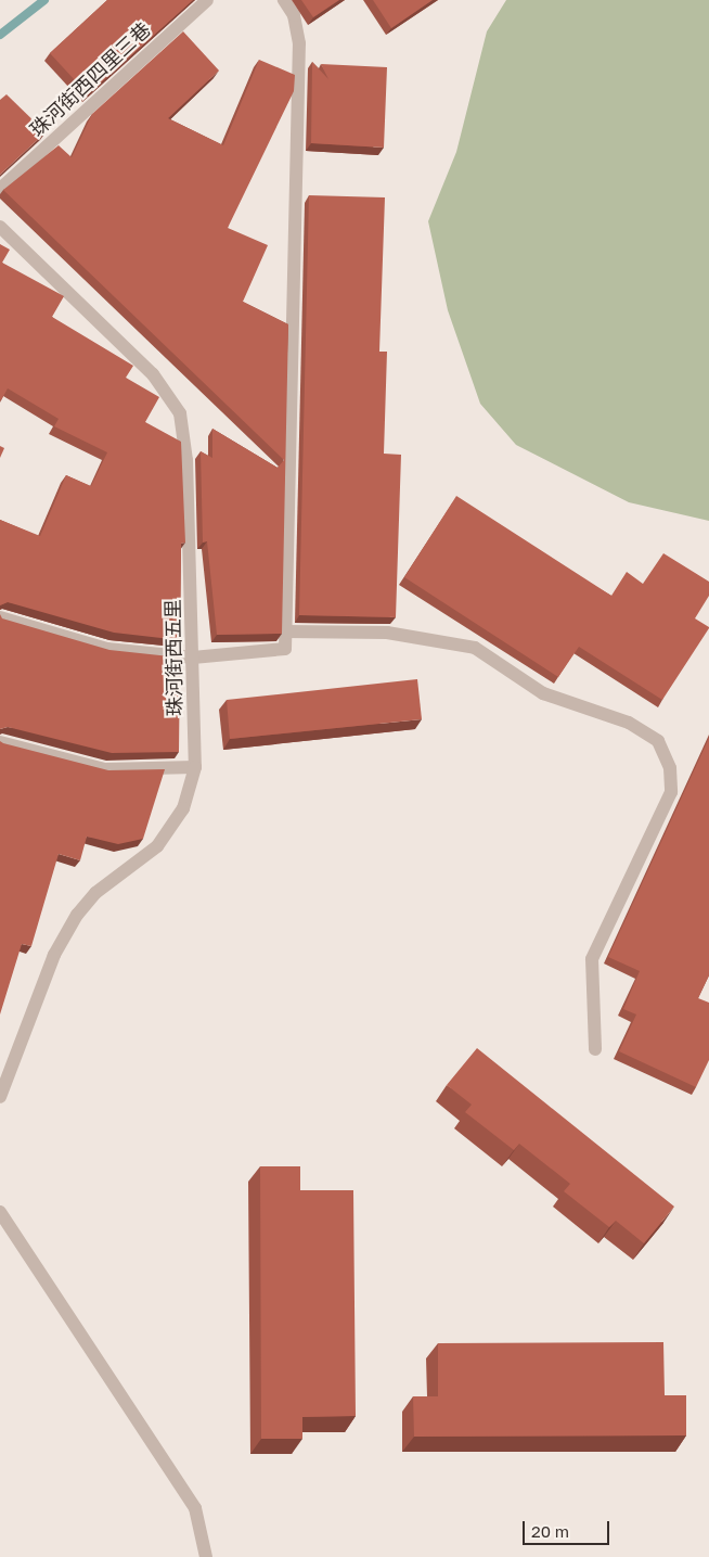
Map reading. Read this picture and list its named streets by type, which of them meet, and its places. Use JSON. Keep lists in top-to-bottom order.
{
  "streets": {
    "street": ["珠河街西四里三巷", "珠河街西五里"]
  },
  "scale_bar": "20 m"
}
